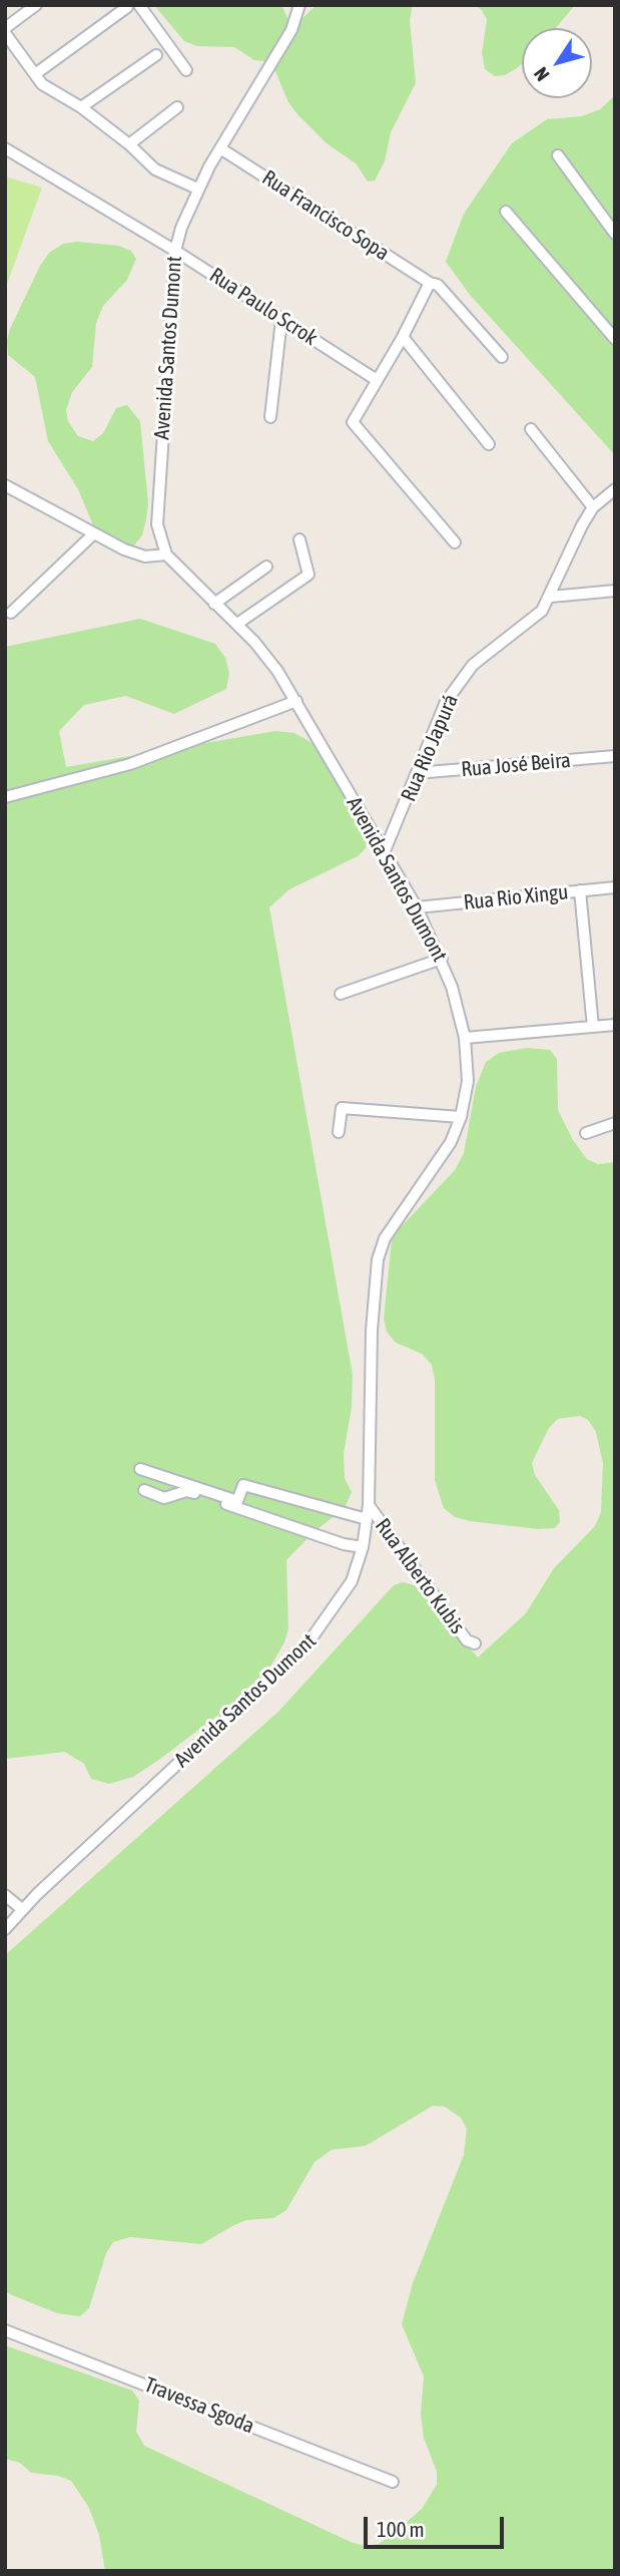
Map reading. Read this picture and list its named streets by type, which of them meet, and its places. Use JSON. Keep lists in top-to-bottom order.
{
  "streets": {
    "street": [
      "Rua Francisco Sopa",
      "Rua Paulo Scrok",
      "Avenida Santos Dumont",
      "Rua Rio Japurá",
      "Rua José Beira",
      "Rua Rio Xingu",
      "Rua Alberto Kubis",
      "Travessa Sgoda"
    ]
  },
  "crossings": [
    ["Rua Francisco Sopa", "Avenida Santos Dumont"],
    ["Rua Paulo Scrok", "Avenida Santos Dumont"],
    ["Avenida Santos Dumont", "Rua Rio Japurá"],
    ["Avenida Santos Dumont", "Rua Rio Xingu"],
    ["Avenida Santos Dumont", "Rua Alberto Kubis"],
    ["Rua Rio Japurá", "Rua José Beira"]
  ],
  "scale_bar": "100 m",
  "north": "bottom left"
}
